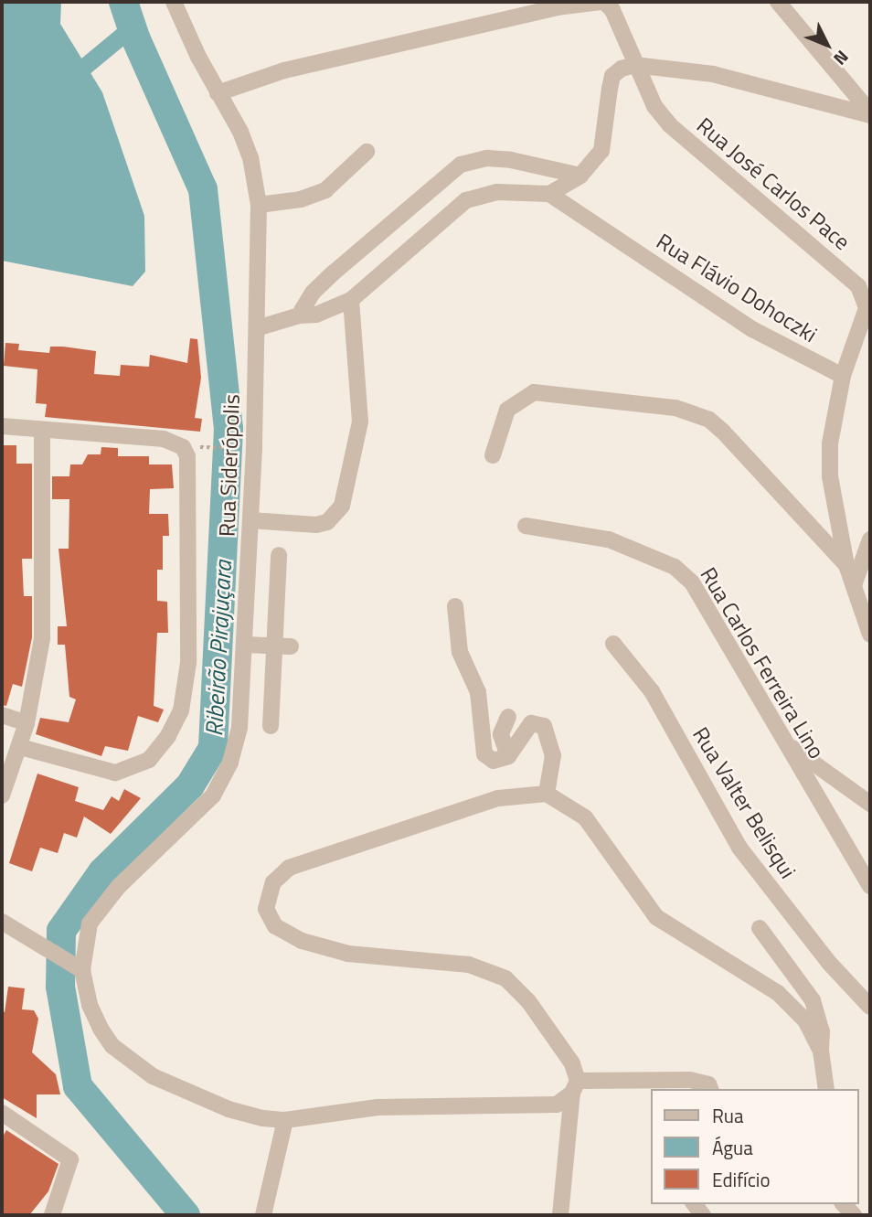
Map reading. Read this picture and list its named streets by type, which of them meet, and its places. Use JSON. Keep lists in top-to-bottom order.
{
  "streets": {
    "street": [
      "Rua José Carlos Pace",
      "Rua Flávio Dohoczki",
      "Rua Siderópolis",
      "Rua Carlos Ferreira Lino",
      "Rua Valter Belisqui"
    ]
  },
  "crossings": [
    ["Rua José Carlos Pace", "Rua Flávio Dohoczki"]
  ],
  "water": ["Ribeirão Pirajuçara"],
  "legend": ["Rua", "Água", "Edifício"],
  "north": "bottom right"
}
